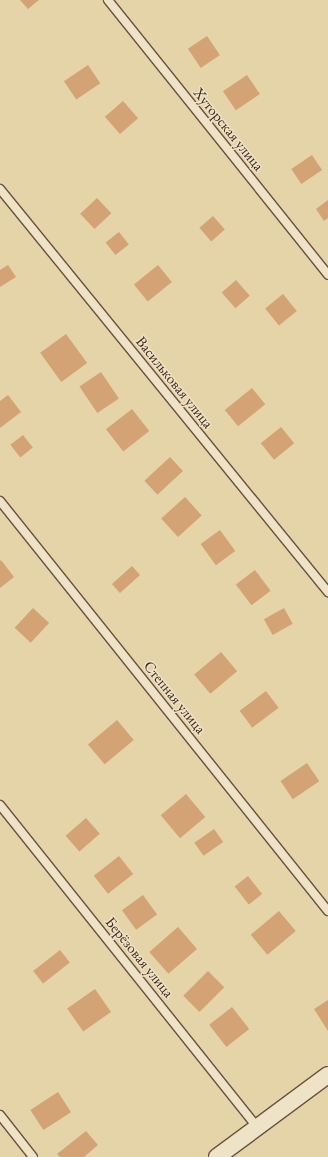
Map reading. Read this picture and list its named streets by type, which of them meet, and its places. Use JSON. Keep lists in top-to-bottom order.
{
  "streets": {
    "lane": [
      "Хуторская улица",
      "Васильковая улица",
      "Степная улица",
      "Берёзовая улица"
    ]
  }
}
